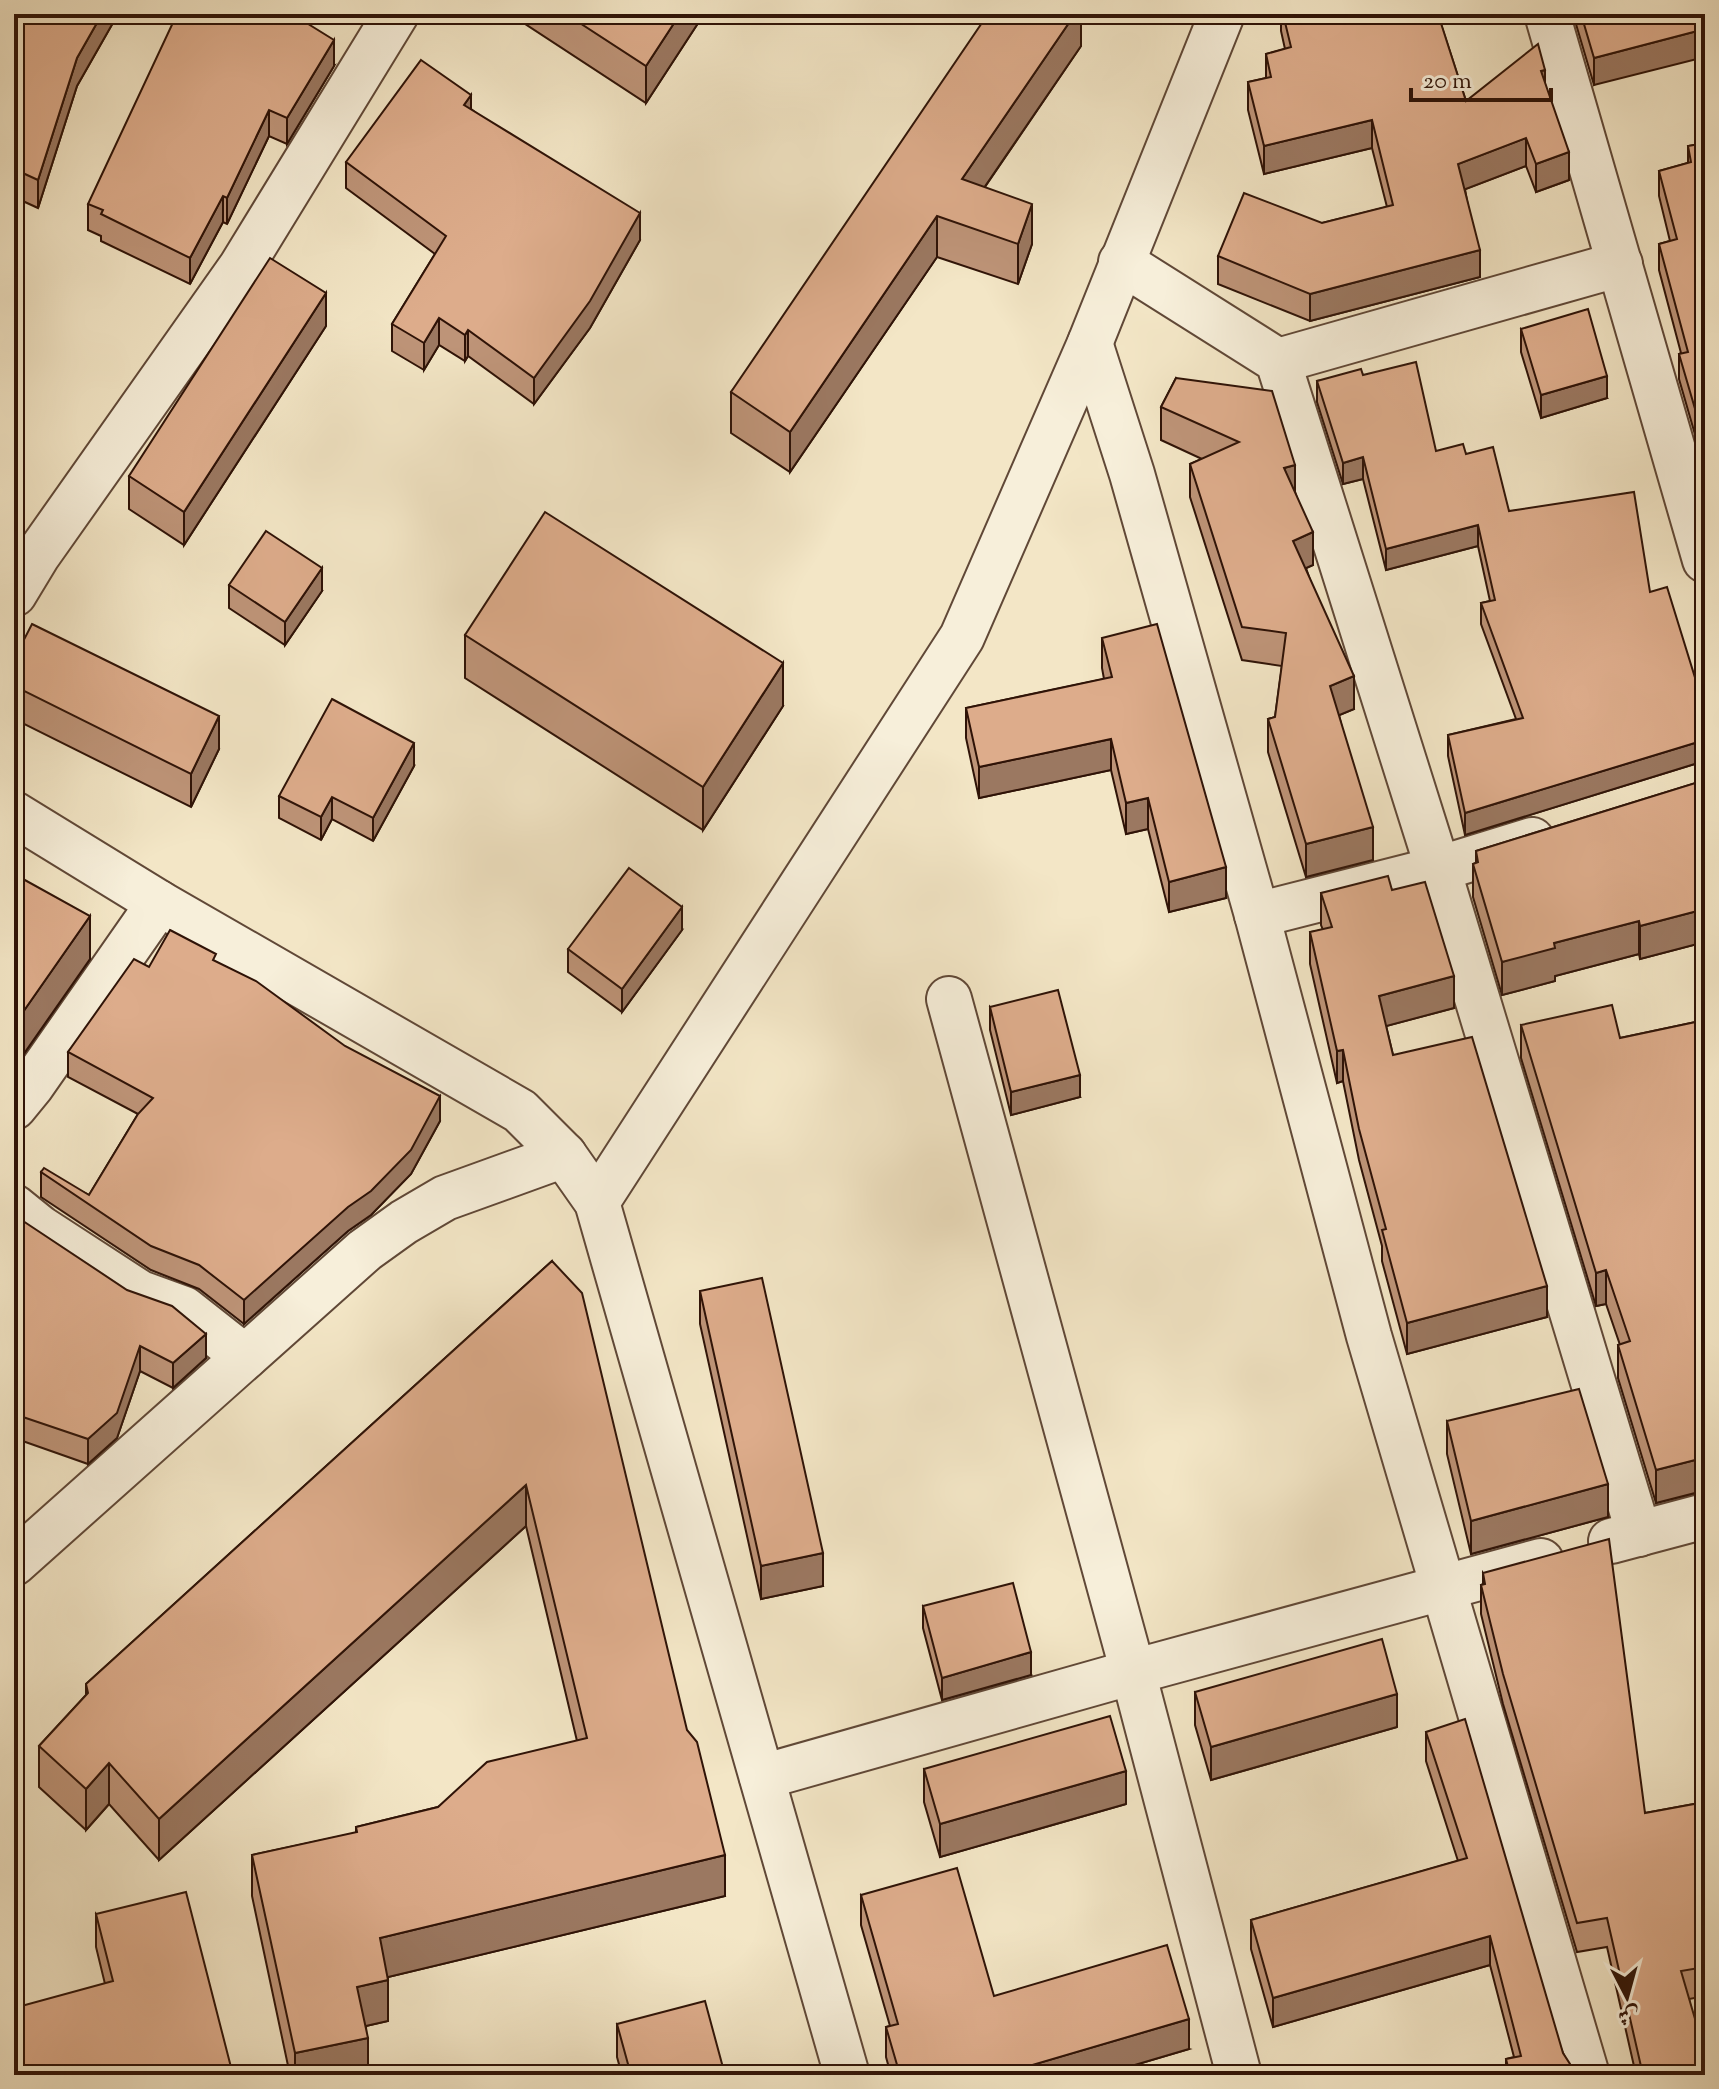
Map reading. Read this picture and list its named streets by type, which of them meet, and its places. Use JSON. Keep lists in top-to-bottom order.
{
  "scale_bar": "20 m",
  "north": "bottom"
}
